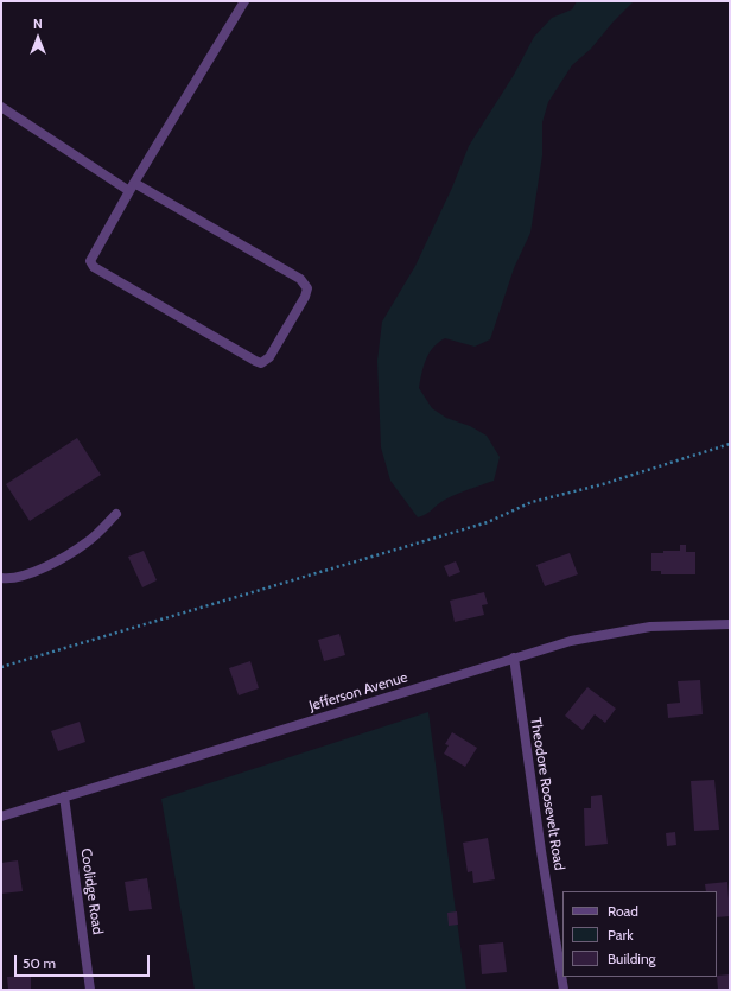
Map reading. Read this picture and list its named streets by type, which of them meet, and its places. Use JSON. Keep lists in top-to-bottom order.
{
  "streets": {
    "street": ["Jefferson Avenue", "Theodore Roosevelt Road", "Coolidge Road"]
  },
  "crossings": [
    ["Jefferson Avenue", "Theodore Roosevelt Road"],
    ["Jefferson Avenue", "Coolidge Road"]
  ],
  "legend": ["Road", "Park", "Building"],
  "scale_bar": "50 m",
  "north": "top"
}
